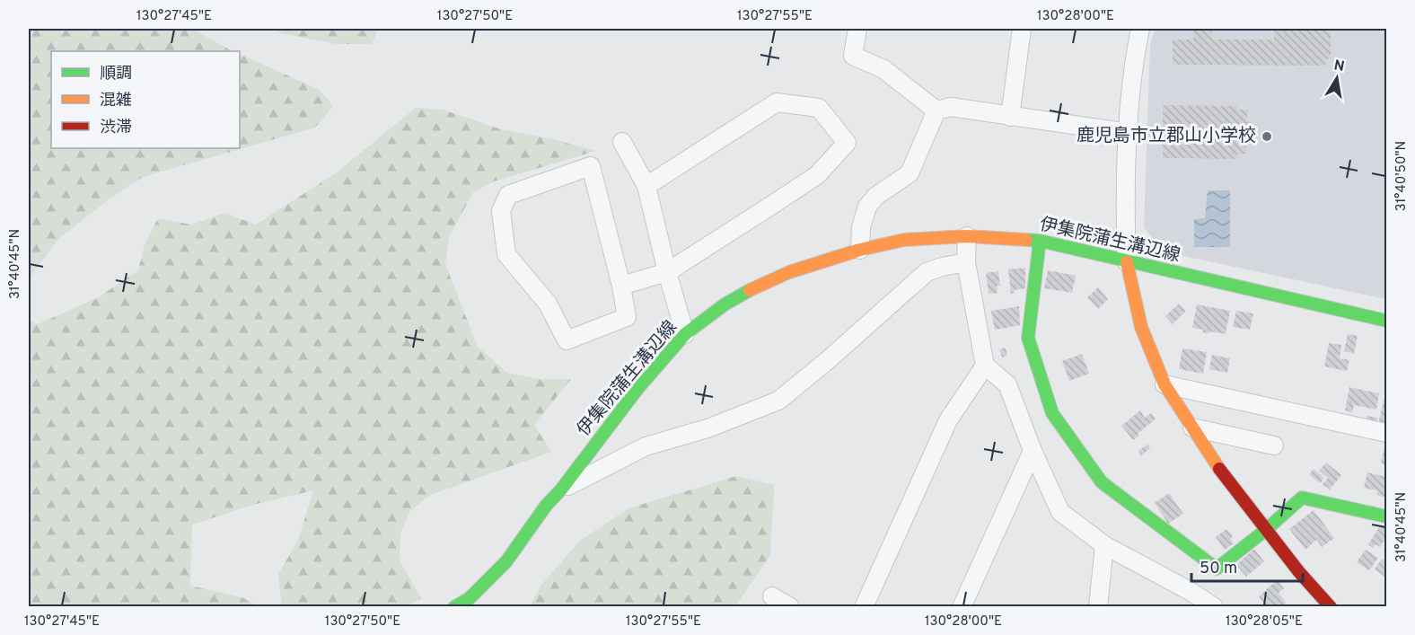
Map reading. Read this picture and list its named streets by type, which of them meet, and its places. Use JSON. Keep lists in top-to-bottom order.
{
  "streets": {
    "main road": ["伊集院蒲生溝辺線"]
  },
  "places": ["鹿児島市立郡山小学校"],
  "legend": ["順調", "混雑", "渋滞"],
  "scale_bar": "50 m",
  "north": "top",
  "coordinates": [
    "130°27'45\"E",
    "130°27'50\"E",
    "130°27'55\"E",
    "130°28'00\"E",
    "31°40'50\"N",
    "31°40'45\"N",
    "130°28'05\"E"
  ]
}
